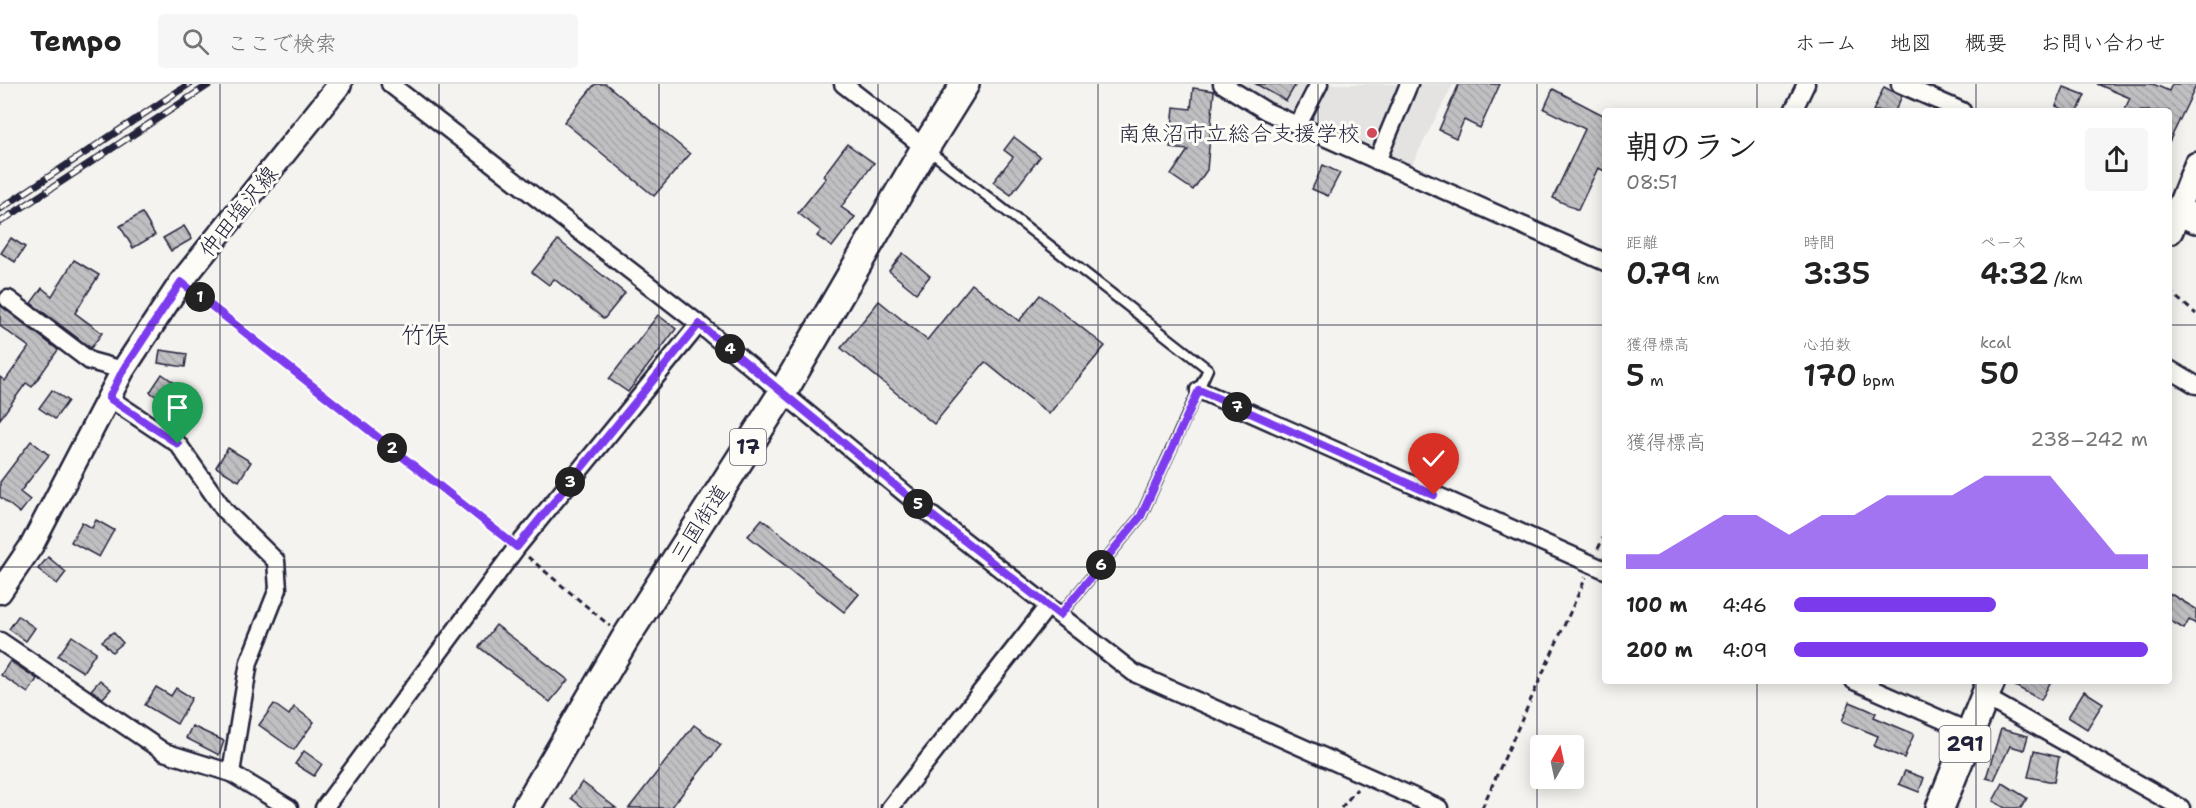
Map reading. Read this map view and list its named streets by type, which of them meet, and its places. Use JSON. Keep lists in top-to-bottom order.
{
  "streets": {
    "highway": ["17", "三国街道", "291"],
    "main road": ["仲田塩沢線"]
  },
  "districts": ["竹俣"],
  "places": ["南魚沼市立総合支援学校"],
  "north": "top",
  "page": {
    "header": "Tempo",
    "search": "ここで検索",
    "nav": [
      "ホーム",
      "地図",
      "概要",
      "お問い合わせ"
    ],
    "heading": ["朝のラン", "08:51"],
    "stats": [
      ["距離", "0.79 km"],
      ["時間", "3:35"],
      ["ペース", "4:32 /km"],
      ["獲得標高", "5 m"],
      ["心拍数", "170 bpm"],
      ["kcal", "50"]
    ],
    "pins": [
      "1",
      "4",
      "7",
      "2",
      "3",
      "5",
      "6"
    ],
    "chart": ["獲得標高", "238–242 m"],
    "list": [
      {
        "name": "100 m",
        "note": "4:46"
      },
      {
        "name": "200 m",
        "note": "4:09"
      }
    ]
  }
}
